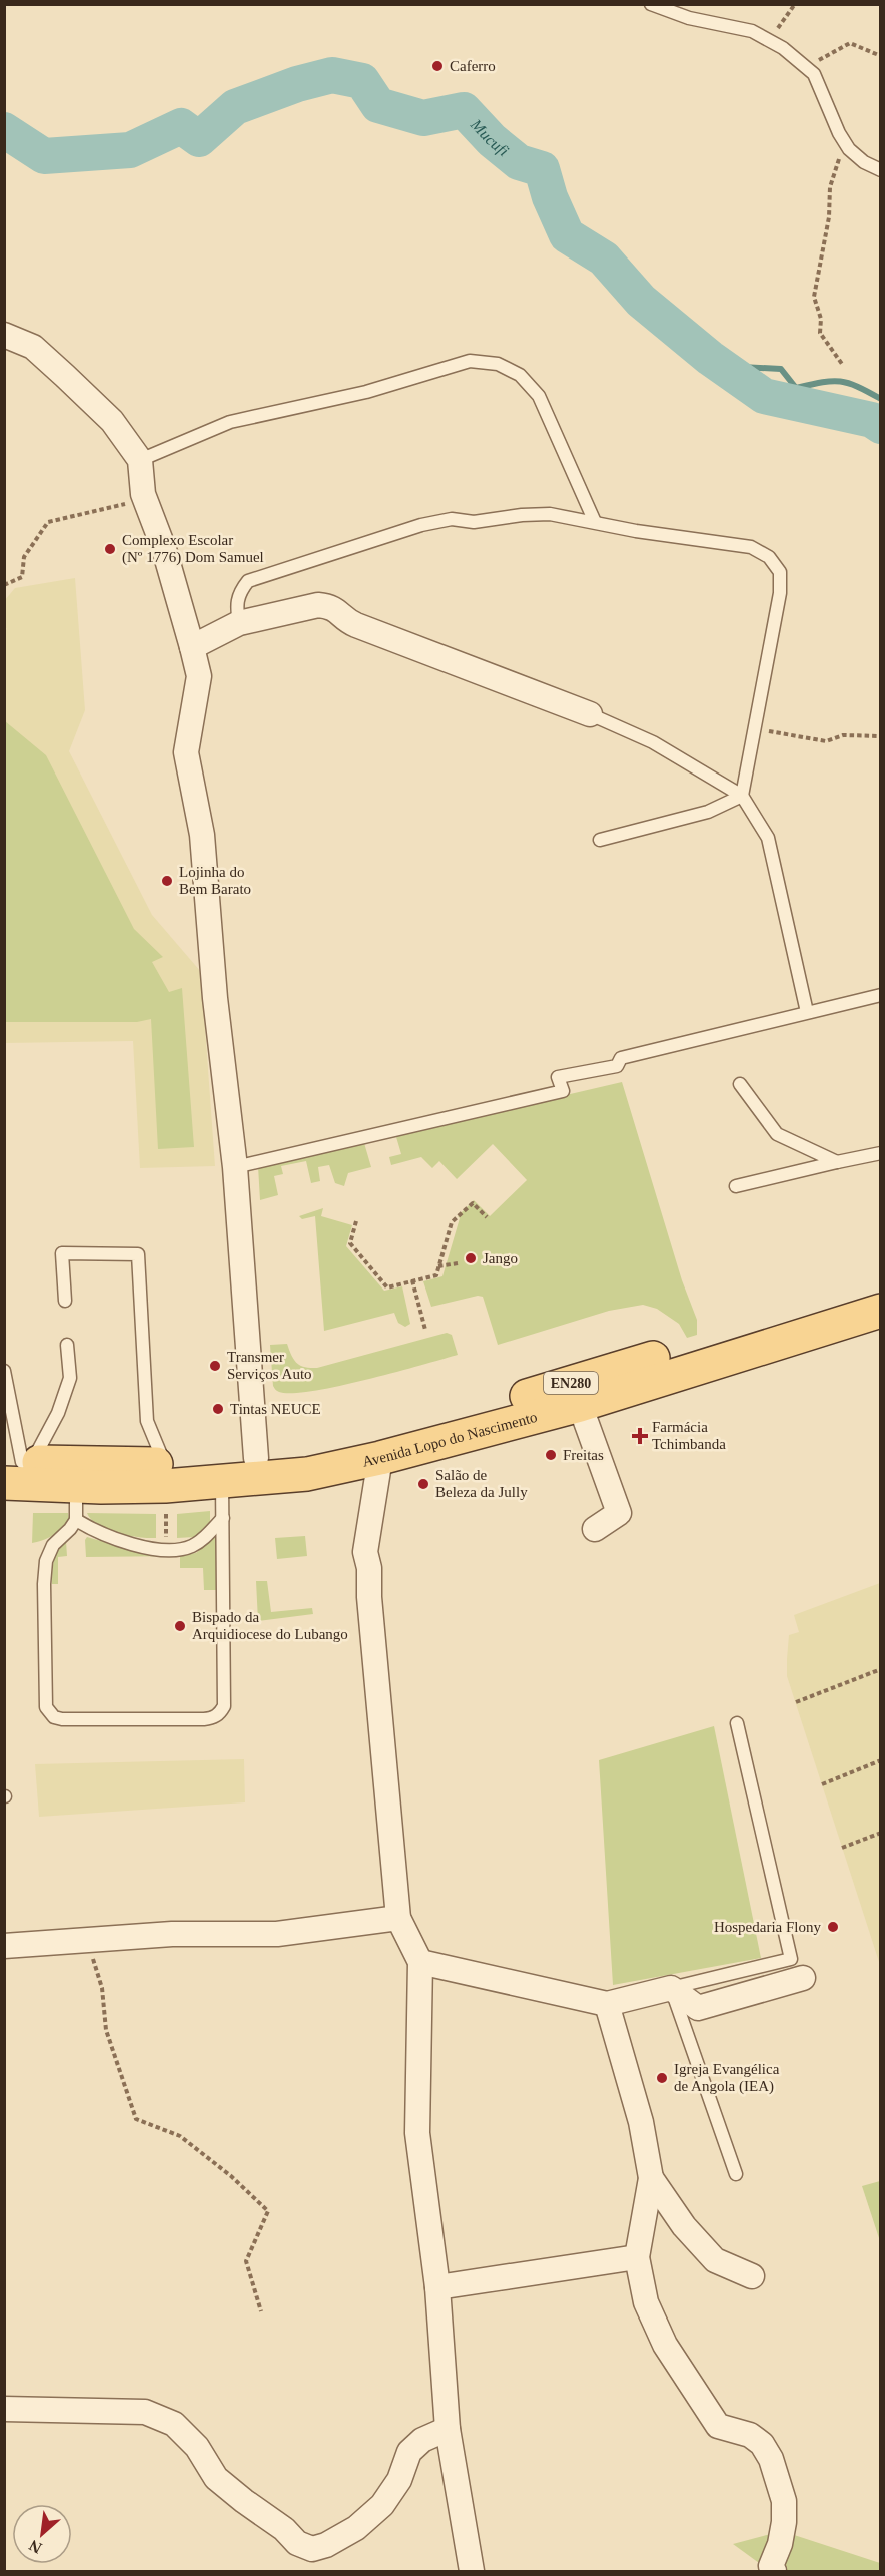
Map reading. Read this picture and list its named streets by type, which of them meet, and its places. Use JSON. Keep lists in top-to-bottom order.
{
  "streets": {
    "main road": ["EN280", "Avenida Lopo do Nascimento"]
  },
  "water": ["Mucufi"],
  "places": {
    "other": [
      "Caferro",
      "Complexo Escolar (Nº 1776) Dom Samuel",
      "Lojinha do Bem Barato",
      "Jango",
      "Transmer Serviços Auto",
      "Tintas NEUCE",
      "Freitas",
      "Salão de Beleza da Jully",
      "Bispado da Arquidiocese do Lubango",
      "Hospedaria Flony",
      "Igreja Evangélica de Angola (IEA)"
    ],
    "health": ["Farmácia Tchimbanda"]
  },
  "north": "bottom left"
}
